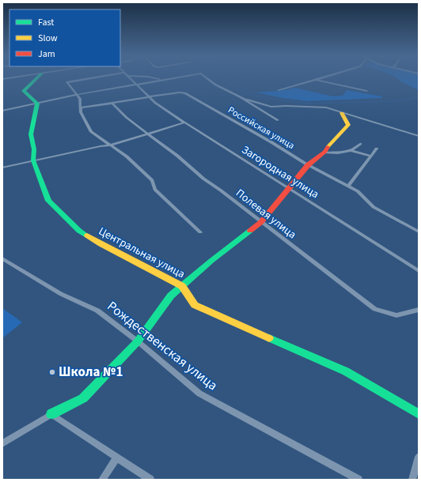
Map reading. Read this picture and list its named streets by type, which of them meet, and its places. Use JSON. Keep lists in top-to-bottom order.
{
  "streets": {
    "street": [
      "Российская улица",
      "Загородная улица",
      "Полевая улица",
      "Центральная улица",
      "Рождественская улица"
    ]
  },
  "crossings": [
    ["Российская улица", "Загородная улица"],
    ["Российская улица", "Полевая улица"]
  ],
  "places": ["Школа №1"],
  "legend": ["Fast", "Slow", "Jam"]
}
